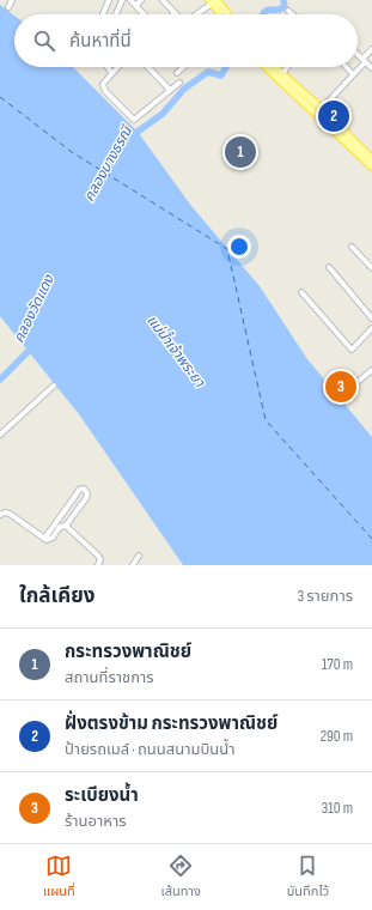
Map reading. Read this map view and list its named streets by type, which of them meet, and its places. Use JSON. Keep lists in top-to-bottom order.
{
  "water": ["คลองบางธรณี", "คลองวัดแดง", "แม่น้ำเจ้าพระยา"],
  "page": {
    "search": "ค้นหาที่นี่",
    "pins": ["2", "1", "3"],
    "heading": ["ใกล้เคียง", "3 รายการ"],
    "list": [
      {
        "mark": "1",
        "name": "กระทรวงพาณิชย์",
        "note": "สถานที่ราชการ",
        "value": "170 m"
      },
      {
        "mark": "2",
        "name": "ฝั่งตรงข้าม กระทรวงพาณิชย์",
        "note": "ป้ายรถเมล์ · ถนนสนามบินน้ำ",
        "value": "290 m"
      },
      {
        "mark": "3",
        "name": "ระเบียงน้ำ",
        "note": "ร้านอาหาร",
        "value": "310 m"
      }
    ],
    "nav": ["แผนที่", "เส้นทาง", "บันทึกไว้"]
  }
}
